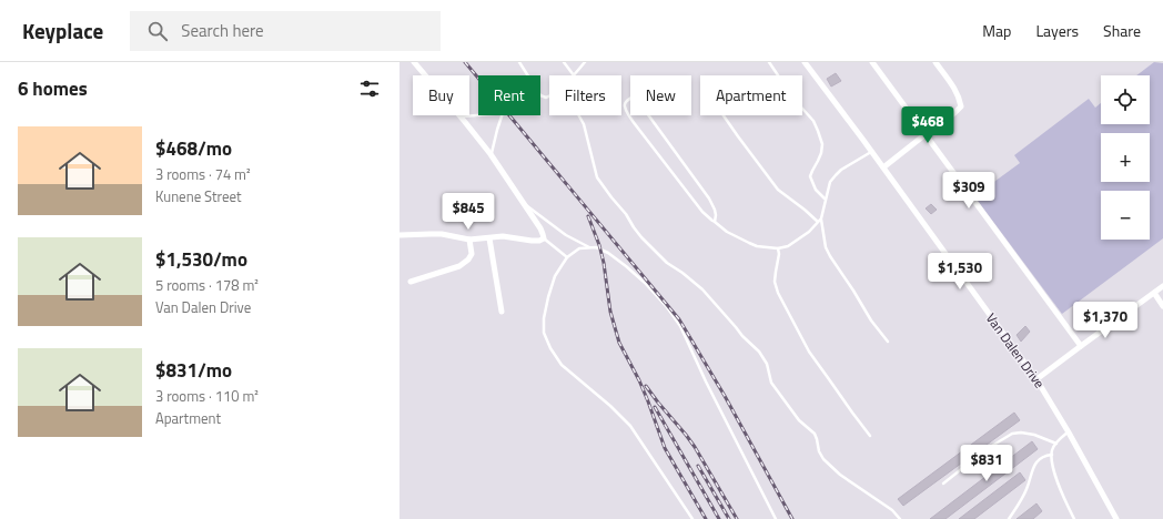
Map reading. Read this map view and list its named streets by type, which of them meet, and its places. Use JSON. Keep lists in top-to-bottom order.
{
  "streets": {
    "street": ["Van Dalen Drive"]
  },
  "page": {
    "header": "Keyplace",
    "search": "Search here",
    "nav": ["Map", "Layers", "Share"],
    "heading": "6 homes",
    "map_buttons": ["+", "−"],
    "chip": [
      "Buy",
      "Rent",
      "Filters",
      "New",
      "Apartment"
    ],
    "price": [
      "$468",
      "$309",
      "$845",
      "$1,530",
      "$1,370",
      "$831"
    ],
    "list": [
      {
        "name": "$468/mo",
        "note": "3 rooms · 74 m² · Kunene Street"
      },
      {
        "name": "$1,530/mo",
        "note": "5 rooms · 178 m² · Van Dalen Drive"
      },
      {
        "name": "$831/mo",
        "note": "3 rooms · 110 m² · Apartment"
      }
    ]
  }
}
